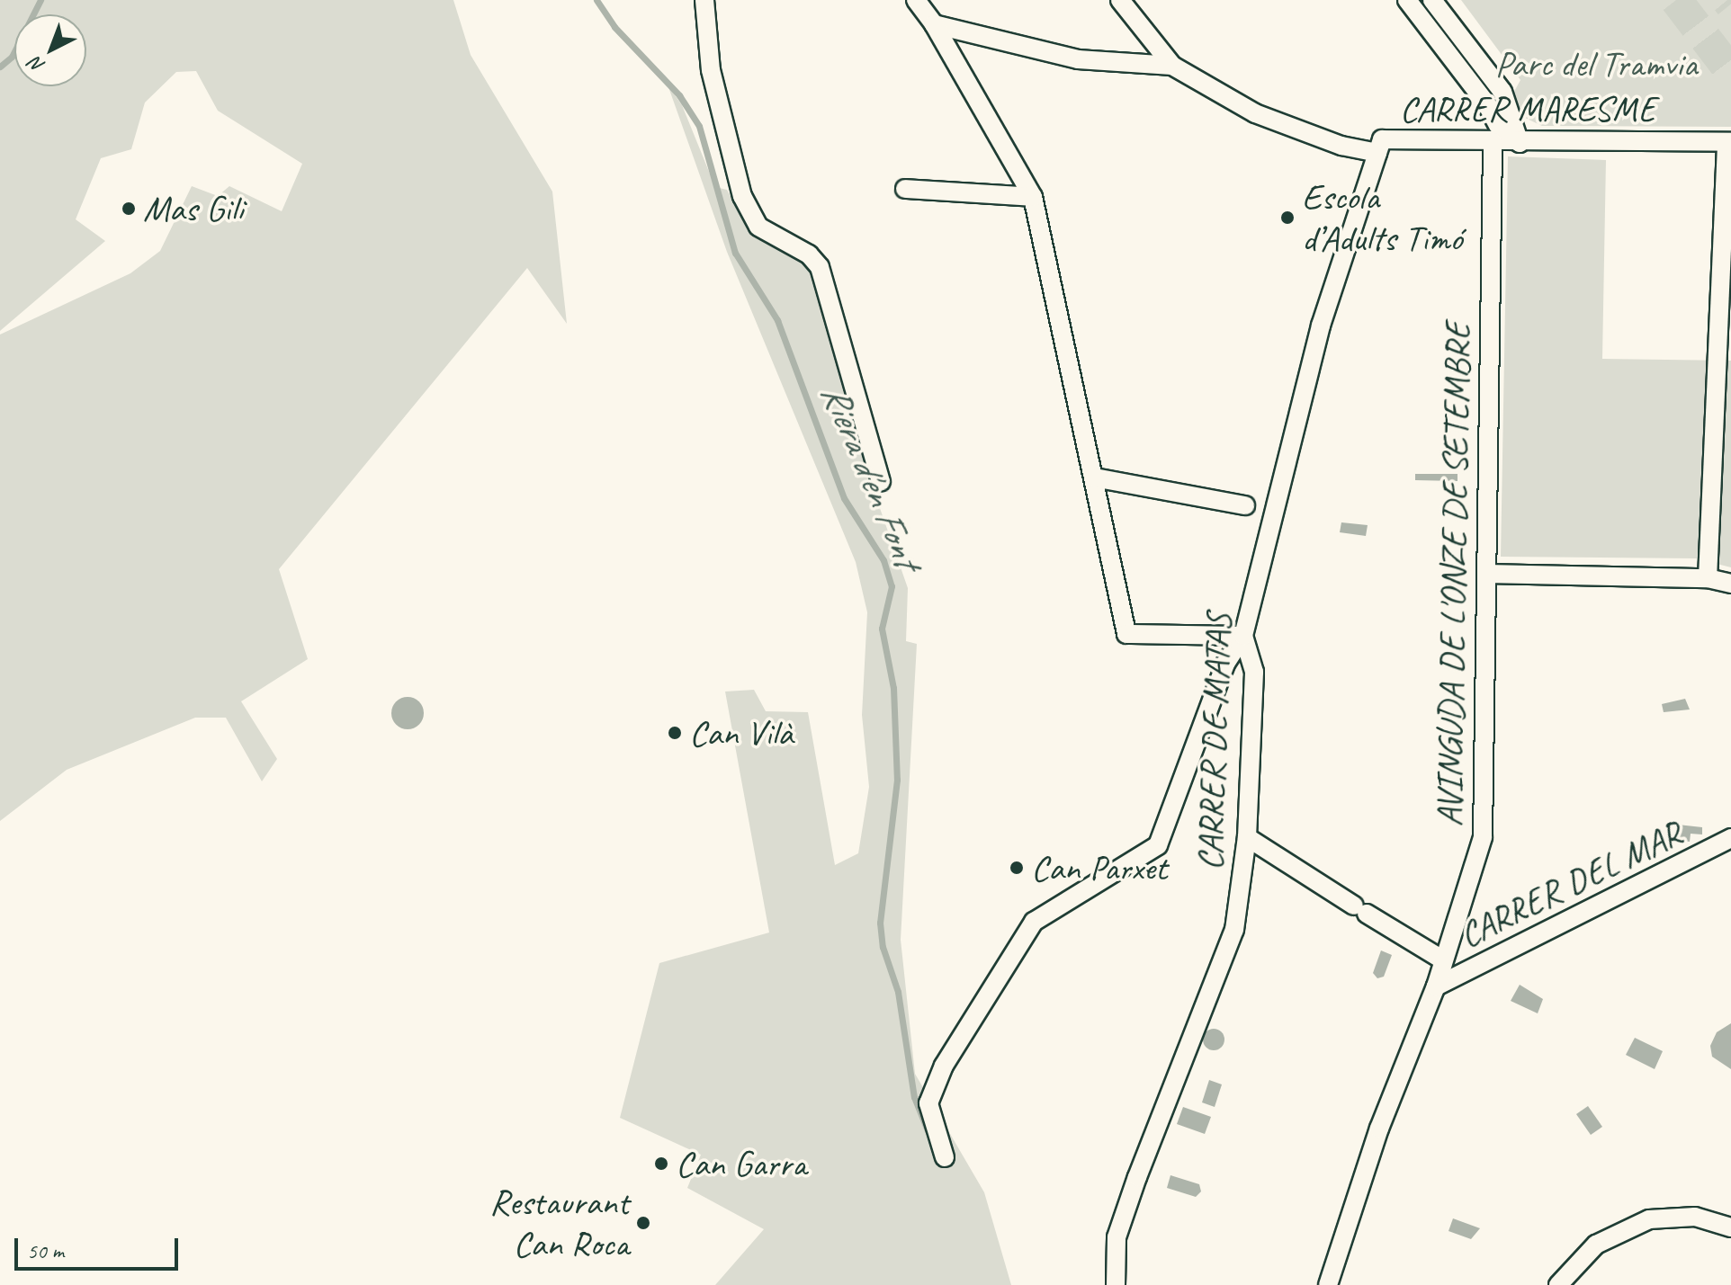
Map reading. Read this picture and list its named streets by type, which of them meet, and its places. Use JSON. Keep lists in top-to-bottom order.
{
  "streets": {
    "street": [
      "CARRER MARESME",
      "AVINGUDA DE L'ONZE DE SETEMBRE",
      "CARRER DE MATAS",
      "CARRER DEL MAR"
    ]
  },
  "crossings": [
    ["CARRER MARESME", "AVINGUDA DE L'ONZE DE SETEMBRE"],
    ["CARRER MARESME", "CARRER DE MATAS"],
    ["AVINGUDA DE L'ONZE DE SETEMBRE", "CARRER DEL MAR"]
  ],
  "water": ["Riera d'en Font"],
  "parks": ["Parc del Tramvia"],
  "places": [
    "Mas Gili",
    "Escola d’Adults Timó",
    "Can Vilà",
    "Can Parxet",
    "Can Garra",
    "Restaurant Can Roca"
  ],
  "scale_bar": "50 m",
  "north": "bottom left"
}
